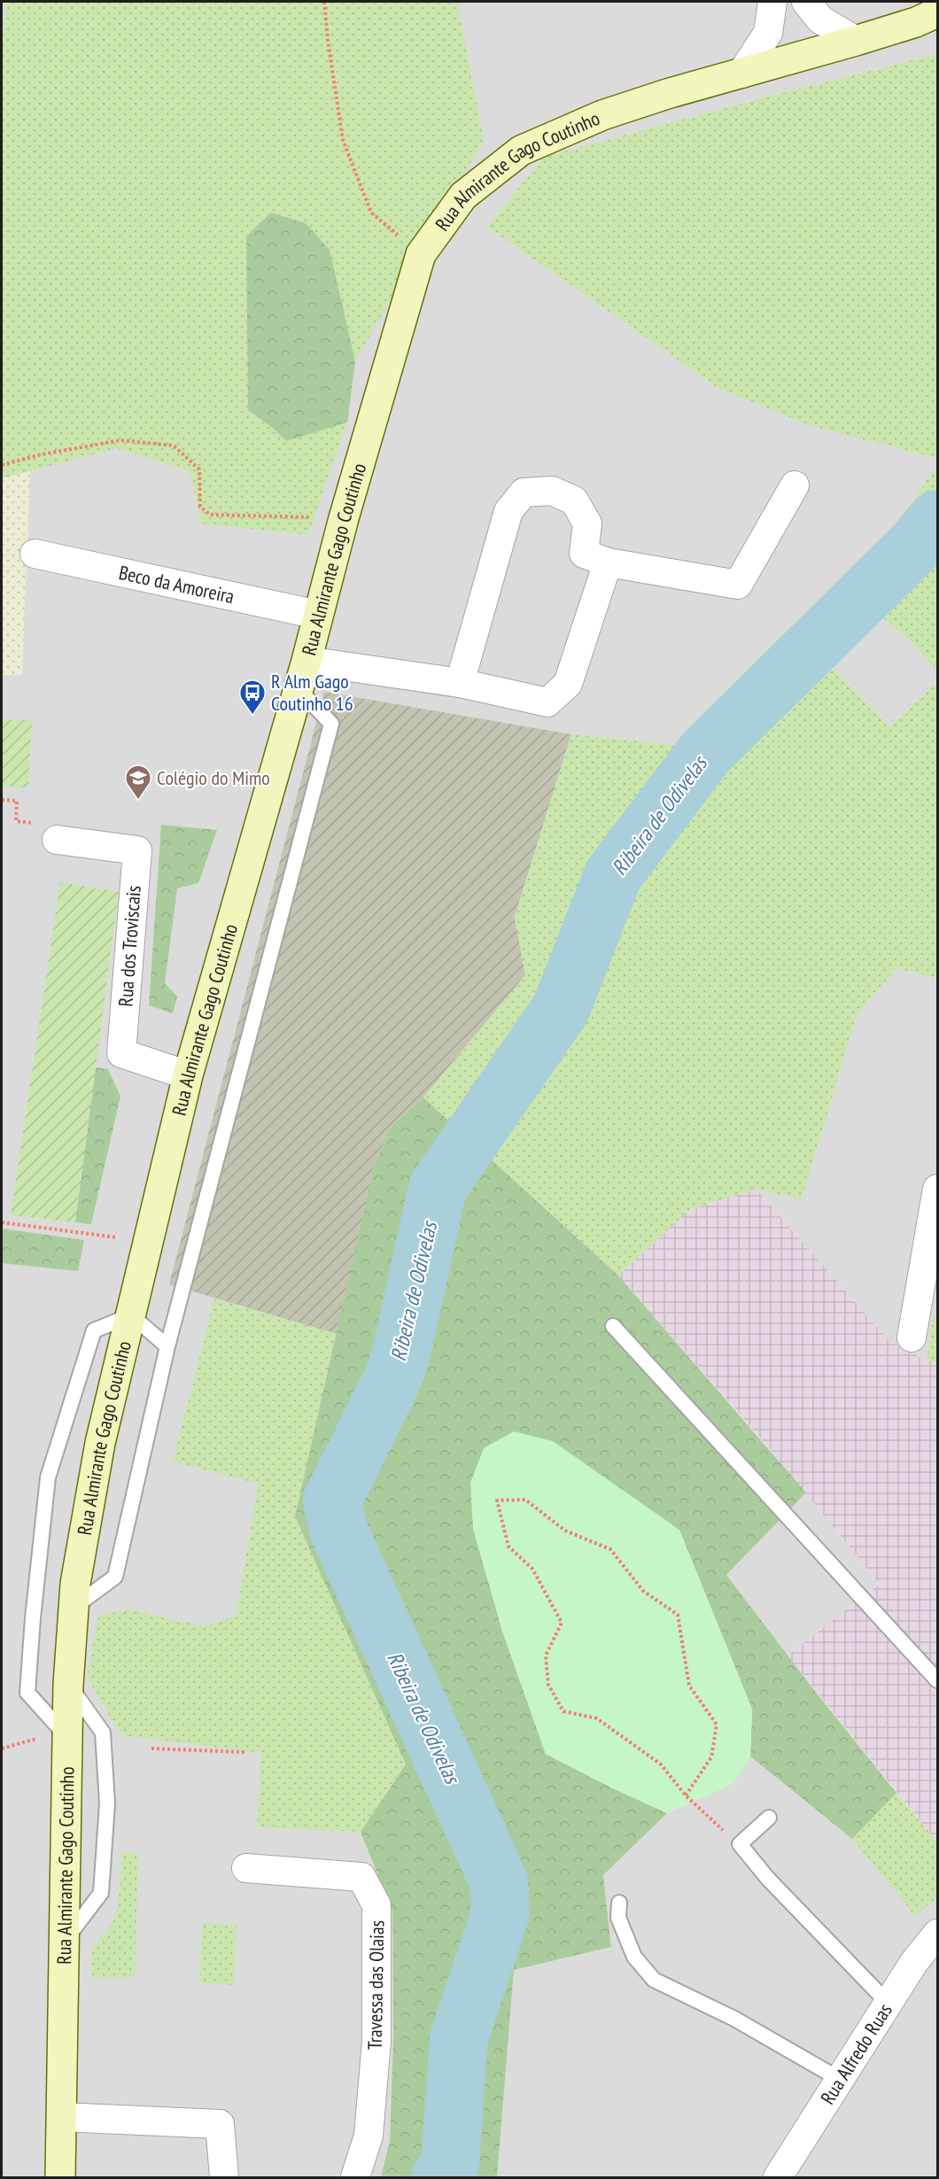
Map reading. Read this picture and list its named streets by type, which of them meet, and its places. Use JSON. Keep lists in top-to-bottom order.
{
  "streets": {
    "main road": ["Rua Almirante Gago Coutinho"],
    "street": [
      "Beco da Amoreira",
      "Rua dos Troviscais",
      "Travessa das Olaias",
      "Rua Alfredo Ruas"
    ]
  },
  "crossings": [
    ["Rua Almirante Gago Coutinho", "Beco da Amoreira"],
    ["Rua Almirante Gago Coutinho", "Rua dos Troviscais"]
  ],
  "water": ["Ribeira de Odivelas"],
  "places": {
    "bus stop": ["R Alm Gago Coutinho 16"],
    "school or university": ["Colégio do Mimo"]
  }
}
